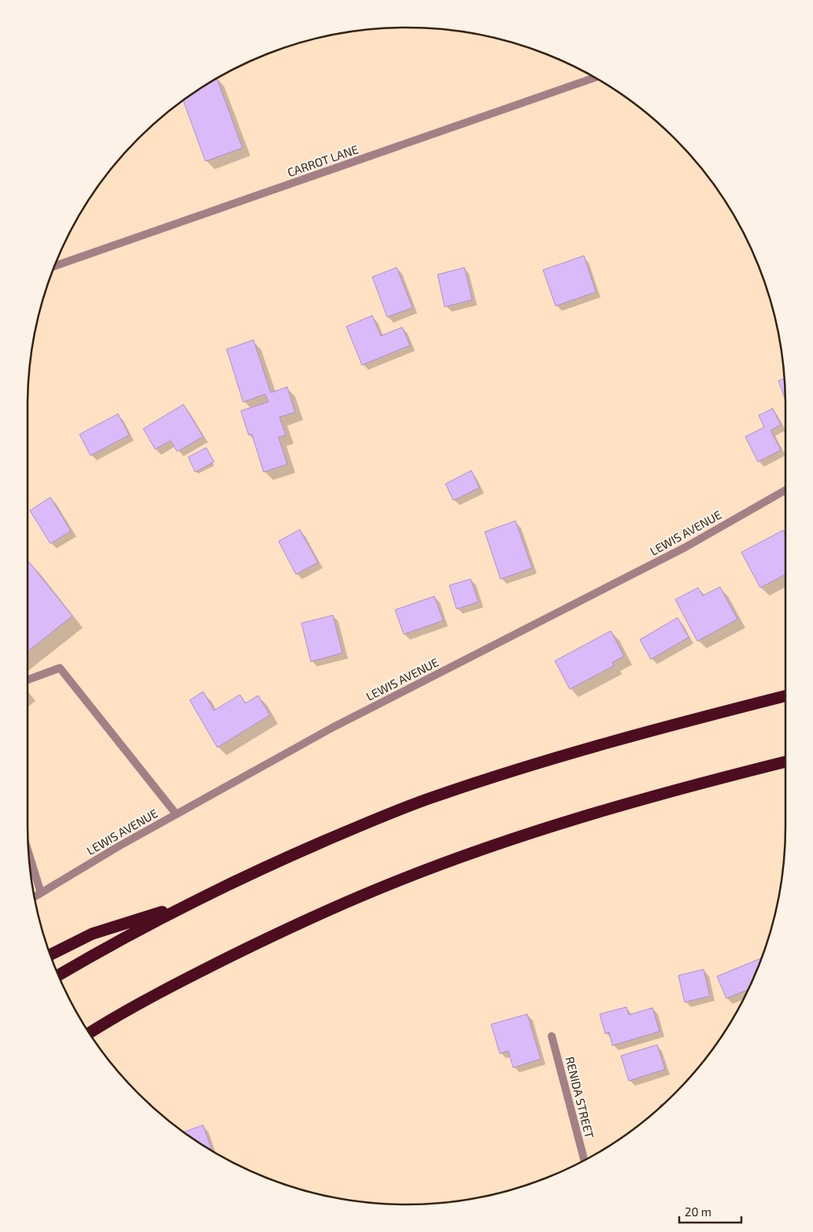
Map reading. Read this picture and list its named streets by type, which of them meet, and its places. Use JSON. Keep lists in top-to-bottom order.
{
  "streets": {
    "street": ["CARROT LANE", "LEWIS AVENUE", "RENIDA STREET"]
  },
  "scale_bar": "20 m"
}
